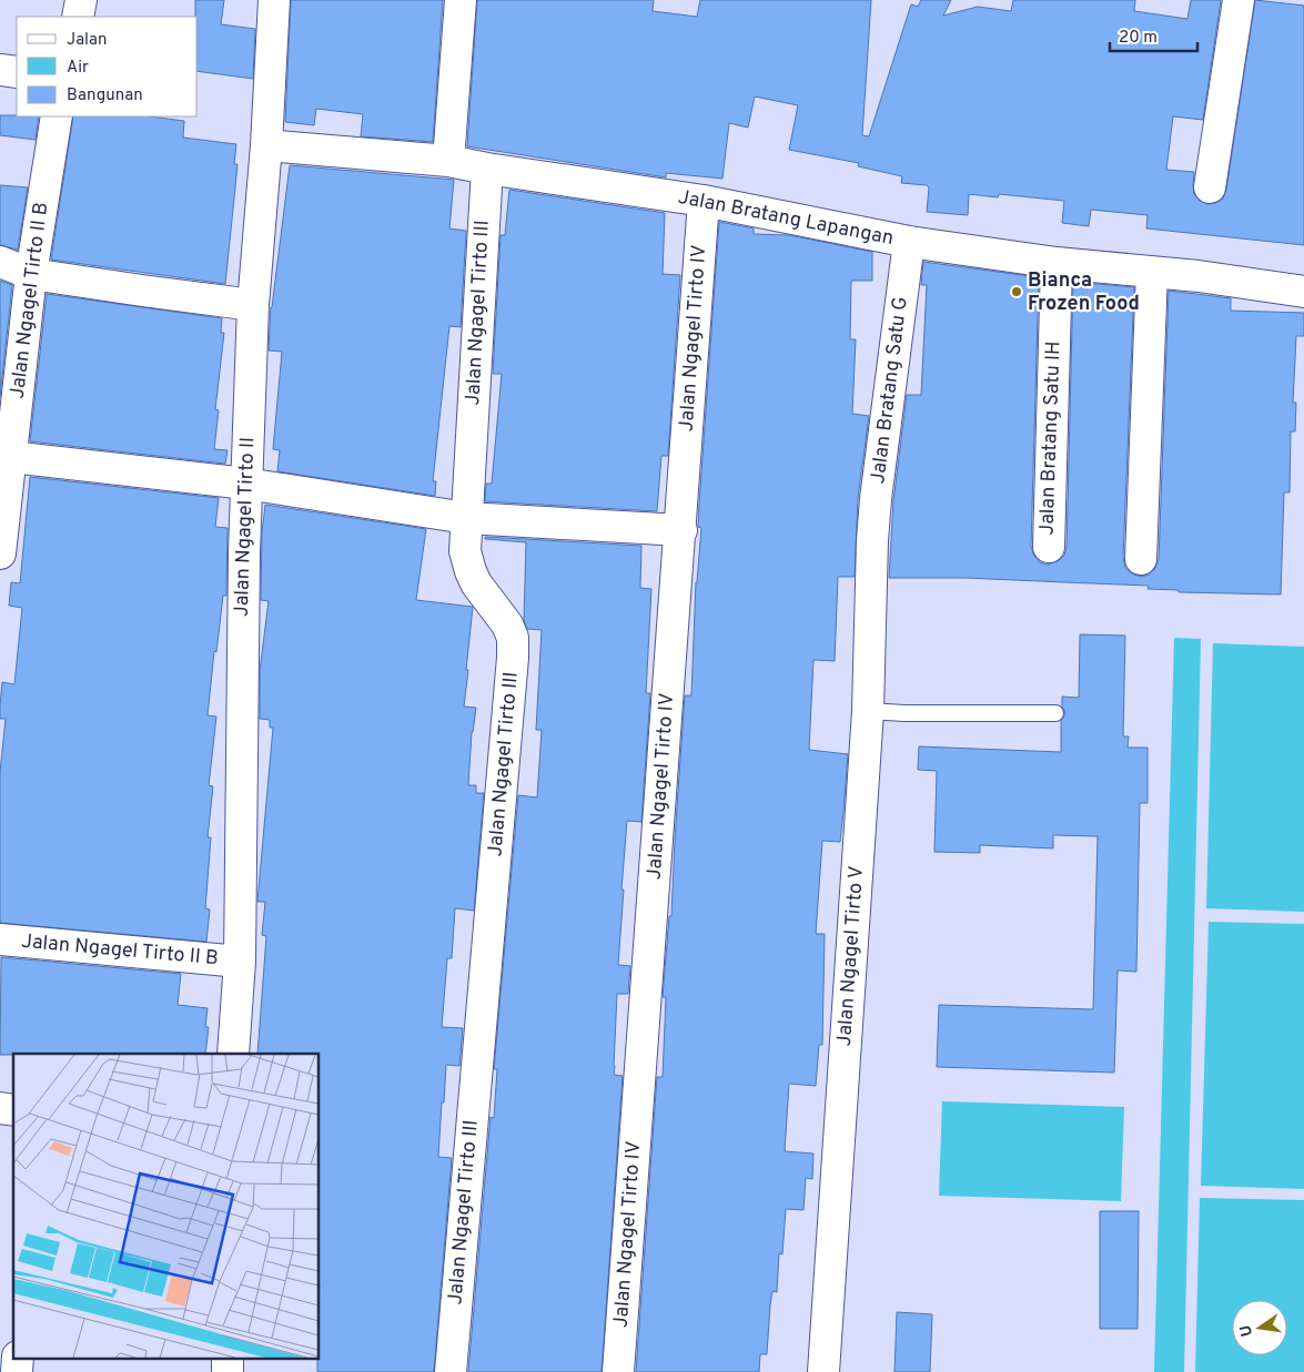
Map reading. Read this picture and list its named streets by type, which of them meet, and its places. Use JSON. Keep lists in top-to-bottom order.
{
  "streets": {
    "street": [
      "Jalan Bratang Lapangan",
      "Jalan Ngagel Tirto II B",
      "Jalan Ngagel Tirto III",
      "Jalan Ngagel Tirto IV",
      "Jalan Bratang Satu G",
      "Jalan Bratang Satu IH",
      "Jalan Ngagel Tirto II",
      "Jalan Ngagel Tirto V"
    ]
  },
  "crossings": [
    ["Jalan Bratang Lapangan", "Jalan Ngagel Tirto III"],
    ["Jalan Bratang Lapangan", "Jalan Ngagel Tirto IV"],
    ["Jalan Bratang Lapangan", "Jalan Bratang Satu G"],
    ["Jalan Bratang Lapangan", "Jalan Bratang Satu IH"],
    ["Jalan Bratang Lapangan", "Jalan Ngagel Tirto II"],
    ["Jalan Ngagel Tirto II B", "Jalan Ngagel Tirto II"],
    ["Jalan Bratang Satu G", "Jalan Ngagel Tirto V"]
  ],
  "places": ["Bianca Frozen Food"],
  "legend": ["Jalan", "Air", "Bangunan"],
  "scale_bar": "20 m",
  "north": "left"
}
